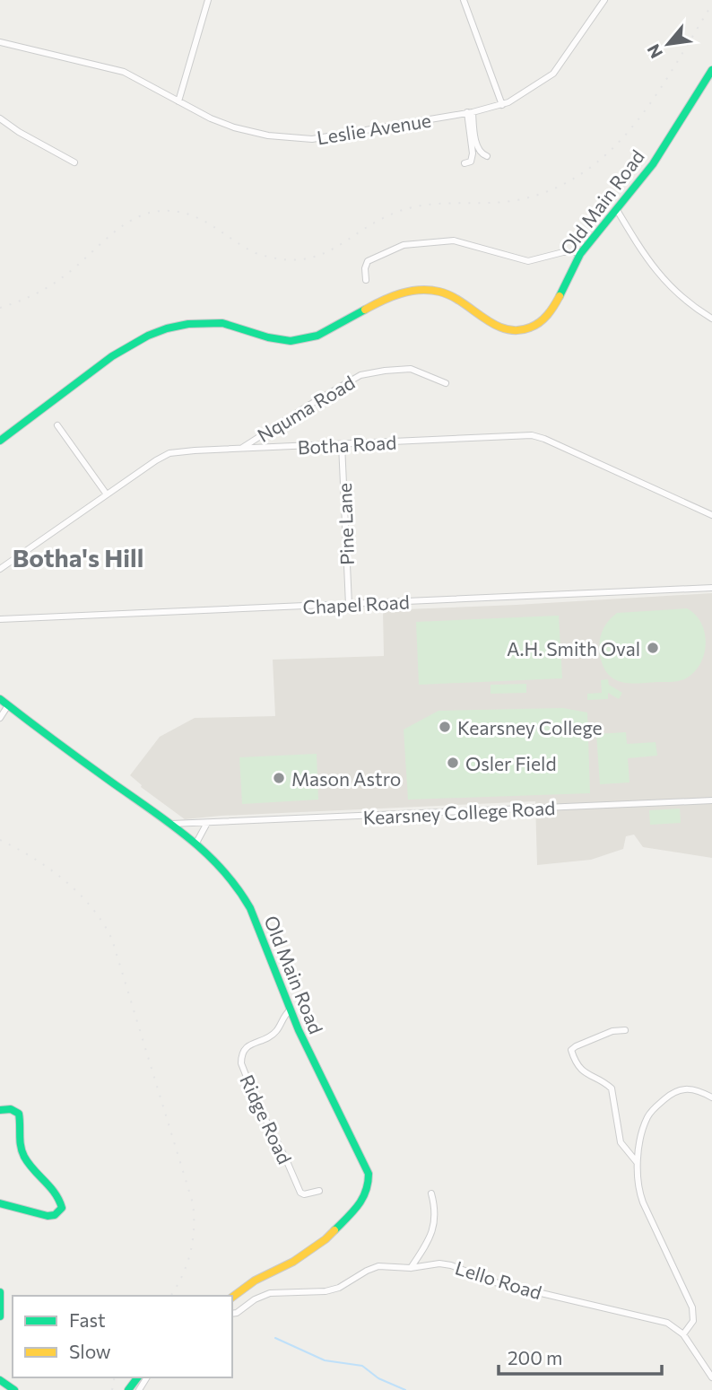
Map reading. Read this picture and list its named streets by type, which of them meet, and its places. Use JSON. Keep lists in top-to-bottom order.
{
  "streets": {
    "main road": ["Old Main Road"],
    "street": [
      "Leslie Avenue",
      "Nquma Road",
      "Botha Road",
      "Pine Lane",
      "Chapel Road",
      "Kearsney College Road",
      "Ridge Road",
      "Lello Road"
    ]
  },
  "crossings": [
    ["Old Main Road", "Kearsney College Road"],
    ["Old Main Road", "Ridge Road"],
    ["Nquma Road", "Botha Road"],
    ["Botha Road", "Pine Lane"],
    ["Pine Lane", "Chapel Road"]
  ],
  "districts": ["Botha's Hill"],
  "places": [
    "A.H. Smith Oval",
    "Kearsney College",
    "Osler Field",
    "Mason Astro"
  ],
  "legend": ["Fast", "Slow"],
  "scale_bar": "200 m",
  "north": "bottom left"
}
